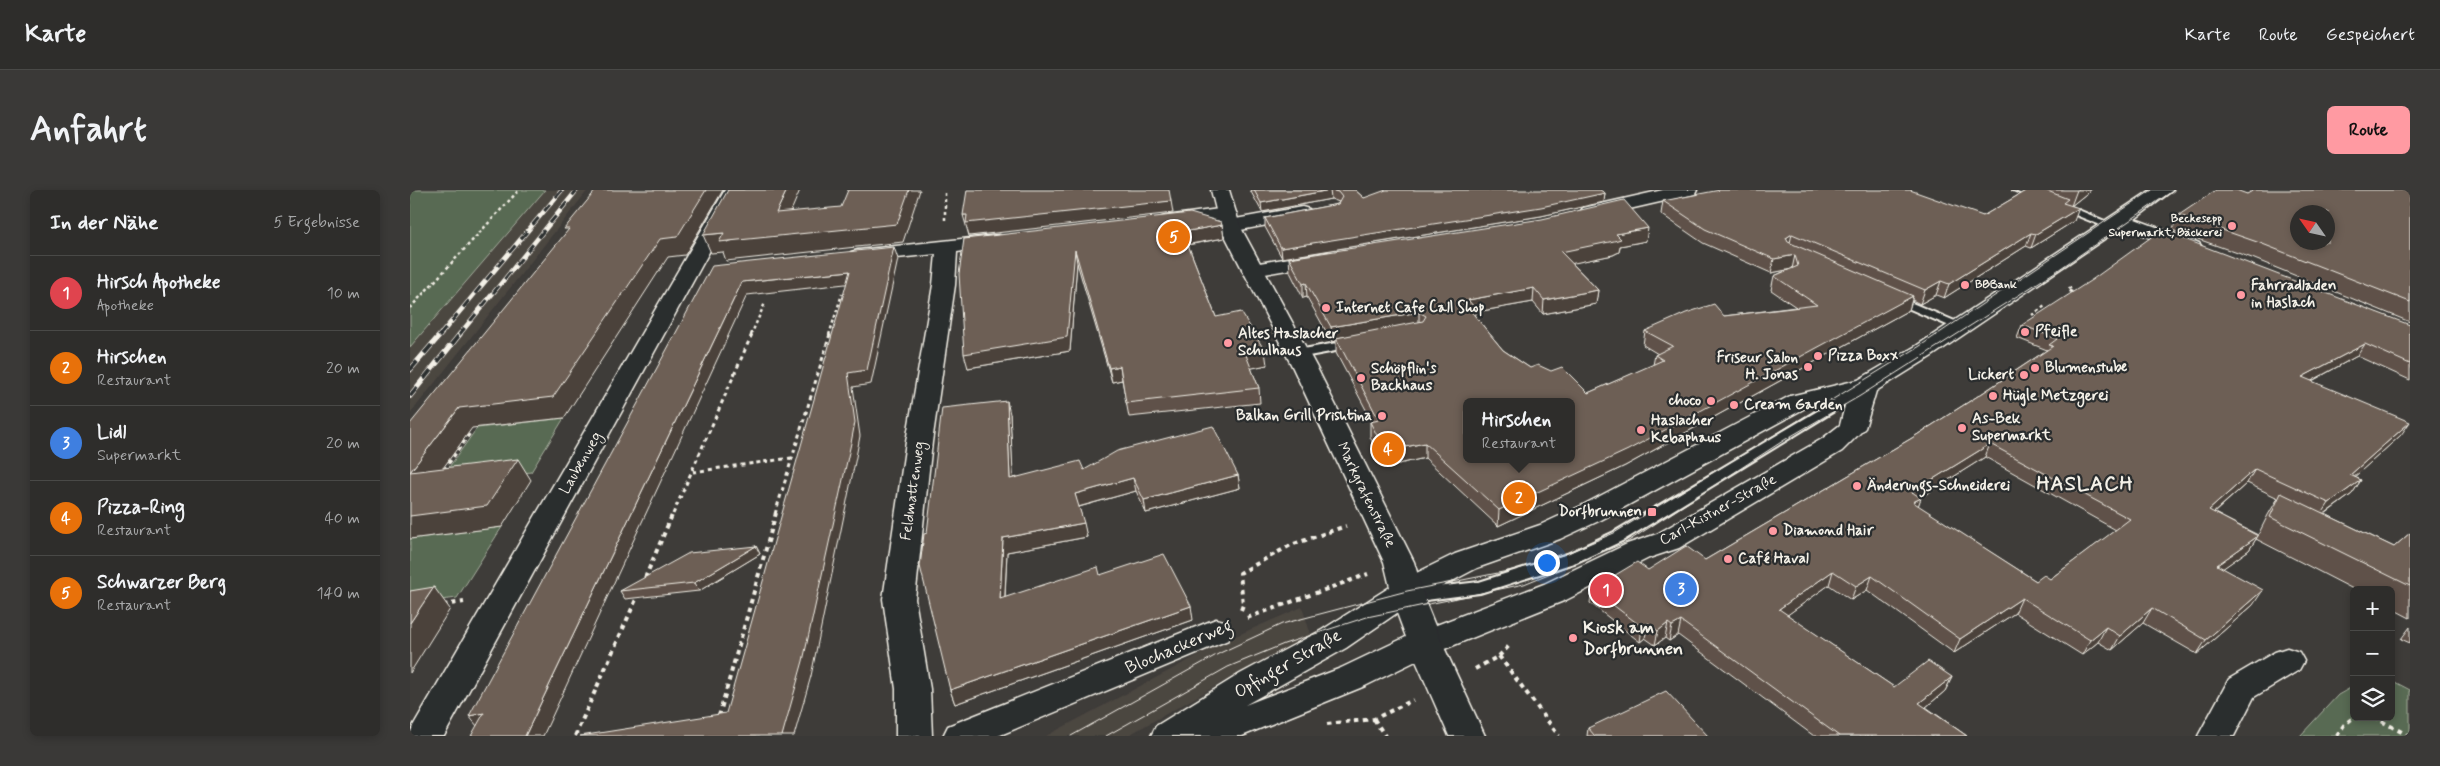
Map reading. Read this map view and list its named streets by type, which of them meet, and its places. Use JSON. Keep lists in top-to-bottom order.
{
  "streets": {
    "street": [
      "Laubenweg",
      "Feldmattenweg",
      "Markgrafenstraße",
      "Carl-Kistner-Straße",
      "Blochackerweg",
      "Opfinger Straße"
    ]
  },
  "crossings": [
    ["Markgrafenstraße", "Carl-Kistner-Straße"],
    ["Markgrafenstraße", "Blochackerweg"],
    ["Markgrafenstraße", "Opfinger Straße"],
    ["Carl-Kistner-Straße", "Opfinger Straße"],
    ["Blochackerweg", "Opfinger Straße"]
  ],
  "districts": ["HASLACH"],
  "places": {
    "other": [
      "Beckesepp Supermarkt, Bäckerei",
      "BBBank",
      "Fahrradladen in Haslach",
      "Internet Cafe Call Shop",
      "Pfeifle",
      "Altes Haslacher Schulhaus",
      "Pizza Boxx",
      "Friseur Salon H. Jonas",
      "Blumenstube",
      "Lickert",
      "Schöpflin's Backhaus",
      "Hügle Metzgerei",
      "choco",
      "Cream Garden",
      "Balkan Grill Prishtina",
      "As-Bek Supermarkt",
      "Haslacher Kebaphaus",
      "Änderungs-Schneiderei",
      "Diamond Hair",
      "Café Haval",
      "Kiosk am Dorfbrunnen"
    ],
    "transit": ["Dorfbrunnen"]
  },
  "north": "top left",
  "page": {
    "header": "Karte",
    "nav": ["Karte", "Route", "Gespeichert"],
    "buttons": "Route",
    "title": "Anfahrt",
    "heading": ["In der Nähe", "5 Ergebnisse"],
    "pins": [
      "5",
      "4",
      "2",
      "3",
      "1"
    ],
    "list": [
      {
        "mark": "1",
        "name": "Hirsch Apotheke",
        "note": "Apotheke",
        "value": "10 m"
      },
      {
        "mark": "2",
        "name": "Hirschen",
        "note": "Restaurant",
        "value": "20 m"
      },
      {
        "mark": "3",
        "name": "Lidl",
        "note": "Supermarkt",
        "value": "20 m"
      },
      {
        "mark": "4",
        "name": "Pizza-Ring",
        "note": "Restaurant",
        "value": "40 m"
      },
      {
        "mark": "5",
        "name": "Schwarzer Berg",
        "note": "Restaurant",
        "value": "140 m"
      }
    ],
    "popup": ["Hirschen", "Restaurant"],
    "map_buttons": ["+", "−"]
  }
}
